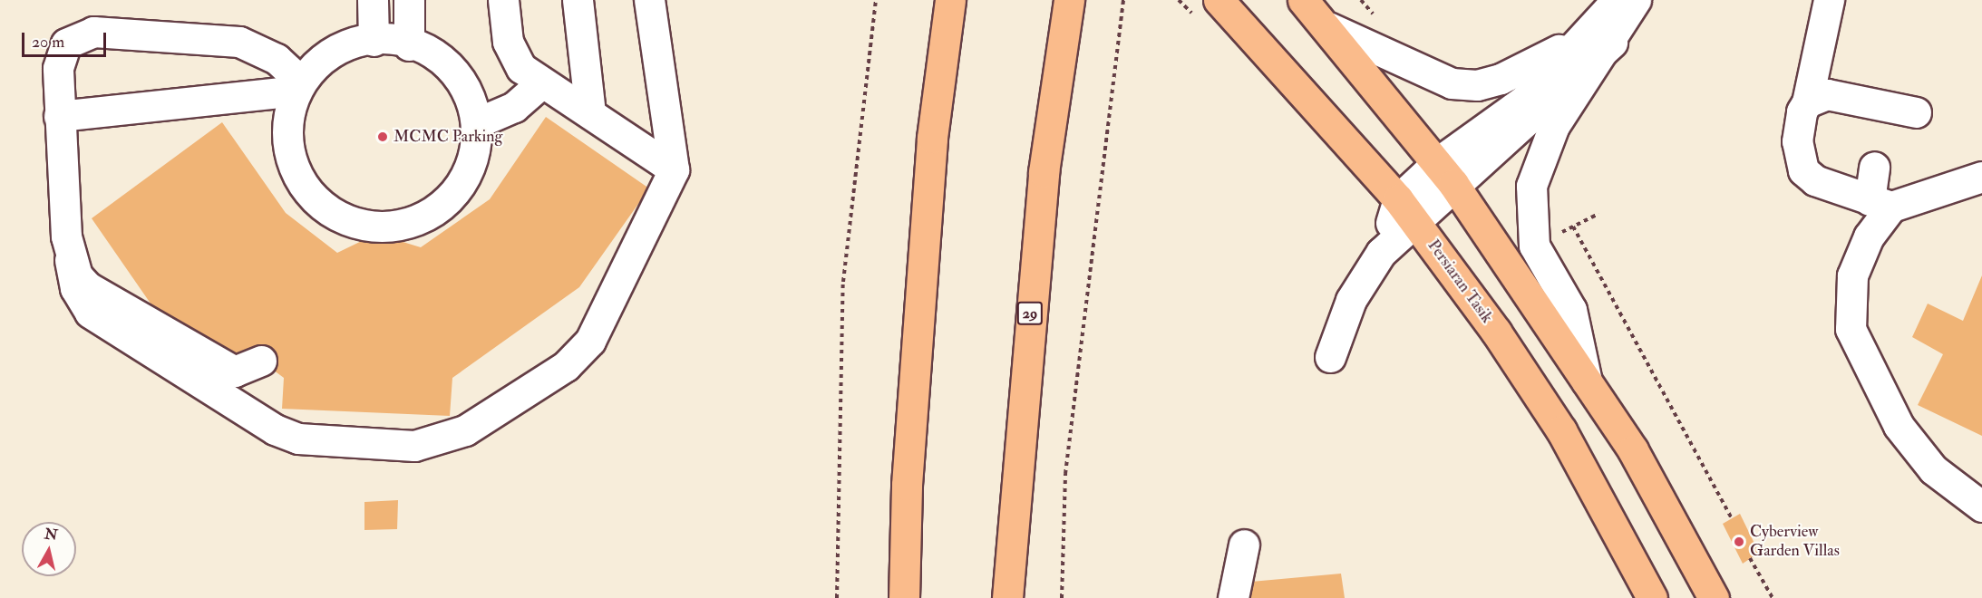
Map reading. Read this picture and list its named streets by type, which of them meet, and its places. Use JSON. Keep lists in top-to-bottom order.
{
  "streets": {
    "main road": ["Persiaran Tasik", "29"]
  },
  "places": ["MCMC Parking", "Cyberview Garden Villas"],
  "scale_bar": "20 m",
  "north": "top"
}
